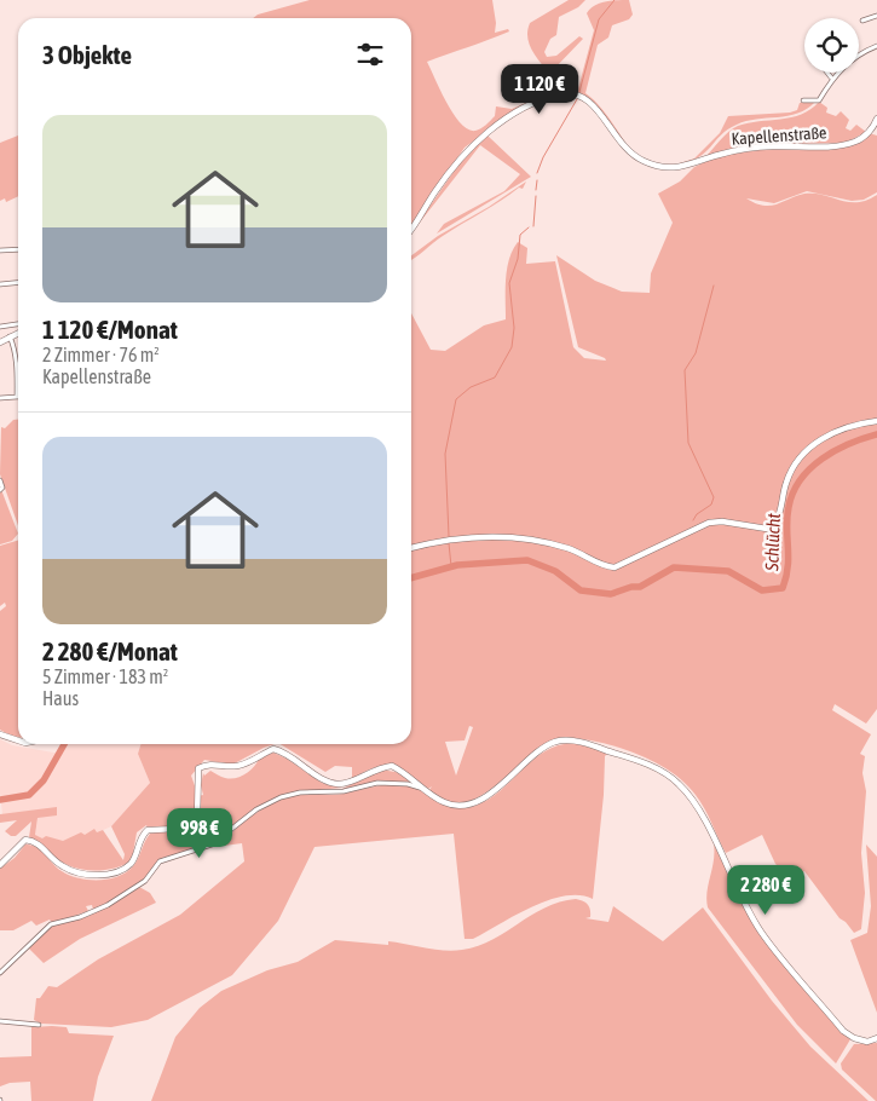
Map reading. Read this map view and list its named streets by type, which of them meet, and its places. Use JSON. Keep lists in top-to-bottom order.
{
  "streets": {
    "street": ["Kapellenstraße"]
  },
  "water": ["Schlücht"],
  "page": {
    "heading": "3 Objekte",
    "price": ["1 120 €", "998 €", "2 280 €"],
    "list": [
      {
        "name": "1 120 €/Monat",
        "note": "2 Zimmer · 76 m² · Kapellenstraße"
      },
      {
        "name": "2 280 €/Monat",
        "note": "5 Zimmer · 183 m² · Haus"
      }
    ]
  }
}
